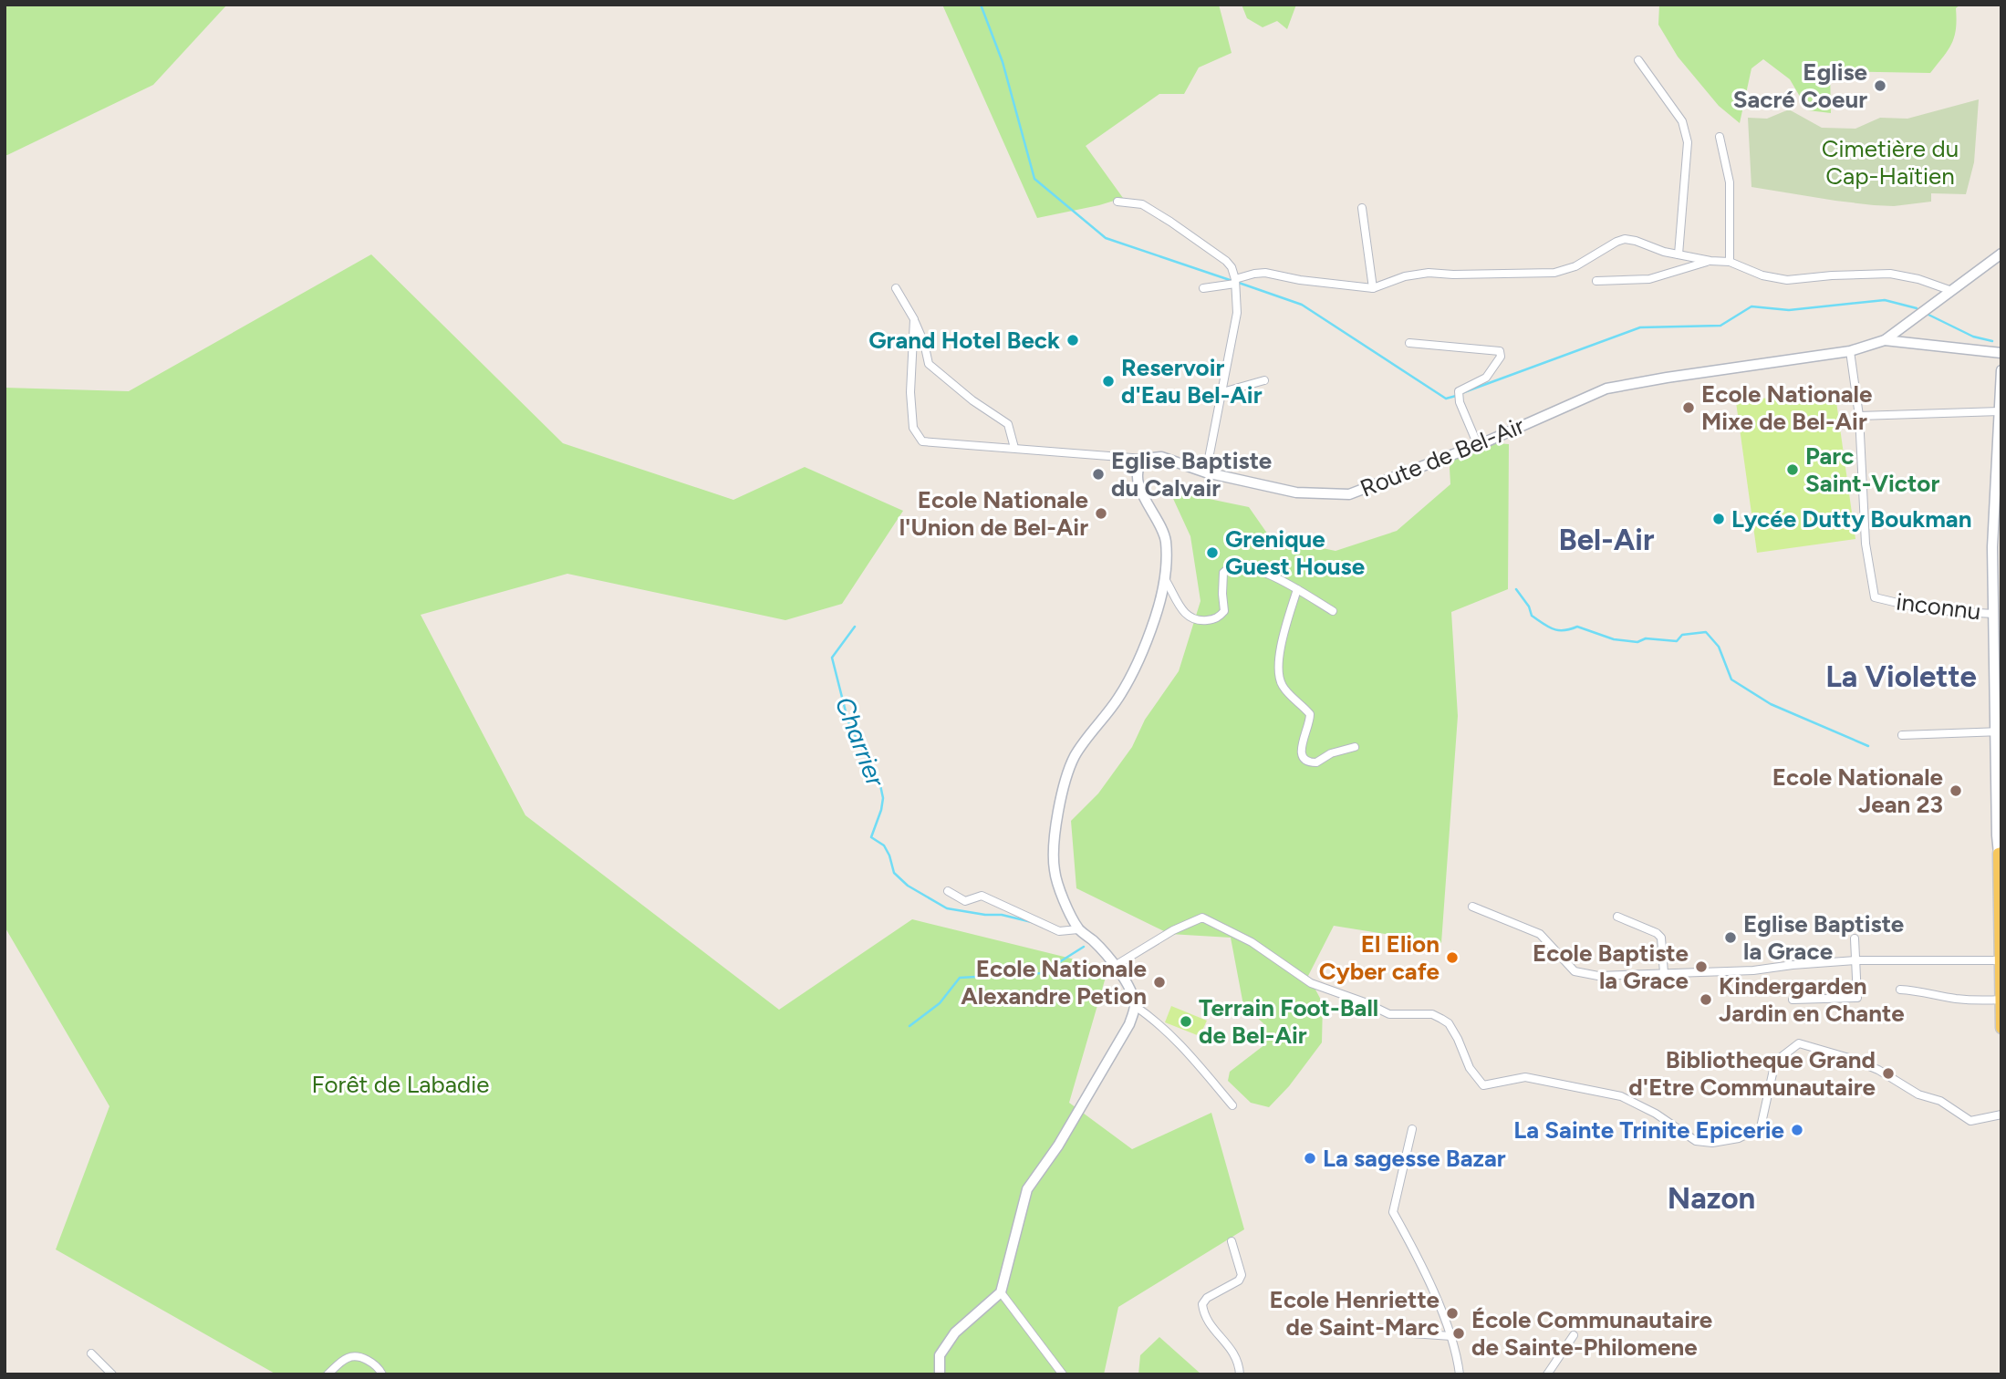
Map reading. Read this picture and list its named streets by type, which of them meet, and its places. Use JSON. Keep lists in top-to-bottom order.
{
  "streets": {
    "street": ["Route de Bel-Air", "inconnu"]
  },
  "crossings": [
    ["Route de Bel-Air", "inconnu"]
  ],
  "districts": ["Bel-Air", "La Violette", "Nazon"],
  "water": ["Charrier"],
  "parks": ["Cimetière du Cap-Haïtien", "Forêt de Labadie"],
  "places": [
    "Eglise Sacré Coeur",
    "Grand Hotel Beck",
    "Reservoir d'Eau Bel-Air",
    "Ecole Nationale Mixe de Bel-Air",
    "Parc Saint-Victor",
    "Eglise Baptiste du Calvair",
    "Ecole Nationale l'Union de Bel-Air",
    "Lycée Dutty Boukman",
    "Grenique Guest House",
    "Ecole Nationale Jean 23",
    "Eglise Baptiste la Grace",
    "El Elion Cyber cafe",
    "Ecole Baptiste la Grace",
    "Ecole Nationale Alexandre Petion",
    "Kindergarden Jardin en Chante",
    "Terrain Foot-Ball de Bel-Air",
    "Bibliotheque Grand d'Etre Communautaire",
    "La Sainte Trinite Epicerie",
    "La sagesse Bazar",
    "Ecole Henriette de Saint-Marc",
    "École Communautaire de Sainte-Philomene"
  ]
}
